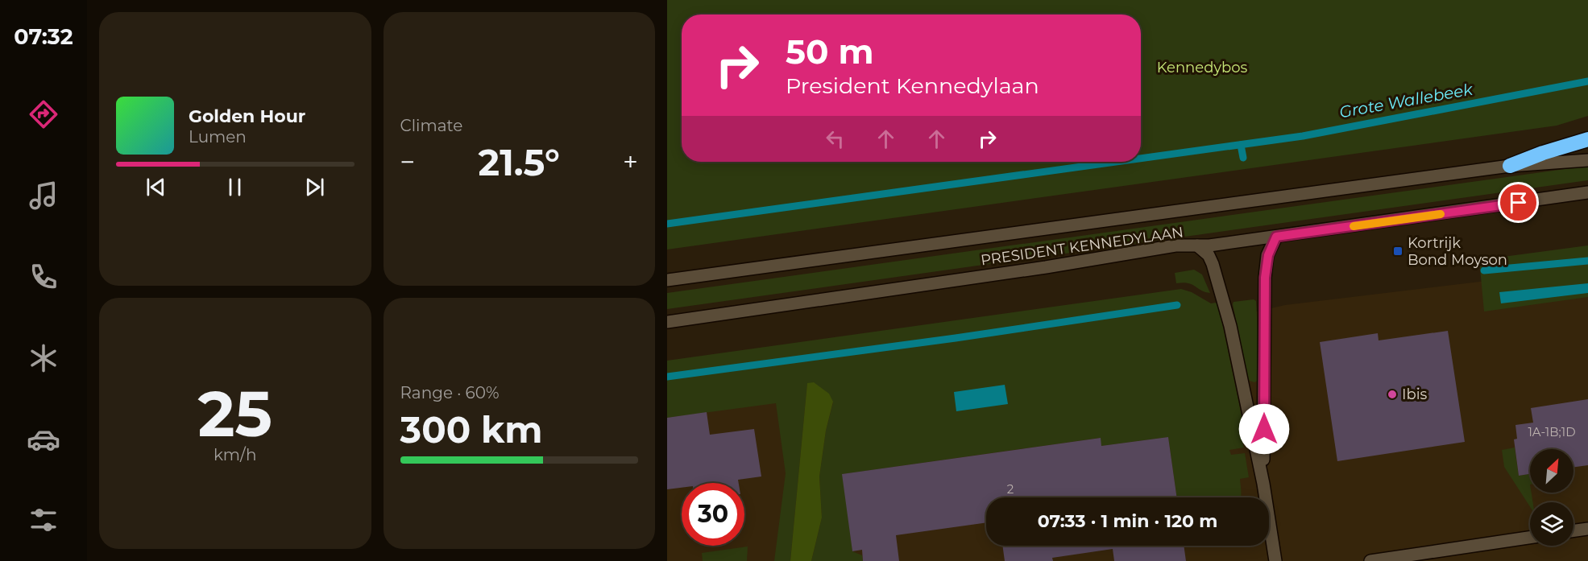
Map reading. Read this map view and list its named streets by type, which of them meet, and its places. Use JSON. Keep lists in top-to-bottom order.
{
  "streets": {
    "main road": ["PRESIDENT KENNEDYLAAN"]
  },
  "water": ["Grote Wallebeek"],
  "parks": ["Kennedybos"],
  "places": {
    "transit": ["Kortrijk Bond Moyson"],
    "other": ["Ibis"]
  },
  "house_numbers": ["1A-1B;1D", "2"],
  "north": "top right",
  "page": {
    "tabs": "07:32",
    "tile": [
      "Climate",
      ["25", "km/h"],
      ["Range · 60%", "300 km"]
    ],
    "turn": ["50 m", "President Kennedylaan"],
    "song": ["Golden Hour", "Lumen"],
    "heat": ["−", "21.5°", "+"],
    "limit": "30",
    "trip": "07:33 · 1 min · 120 m"
  }
}
